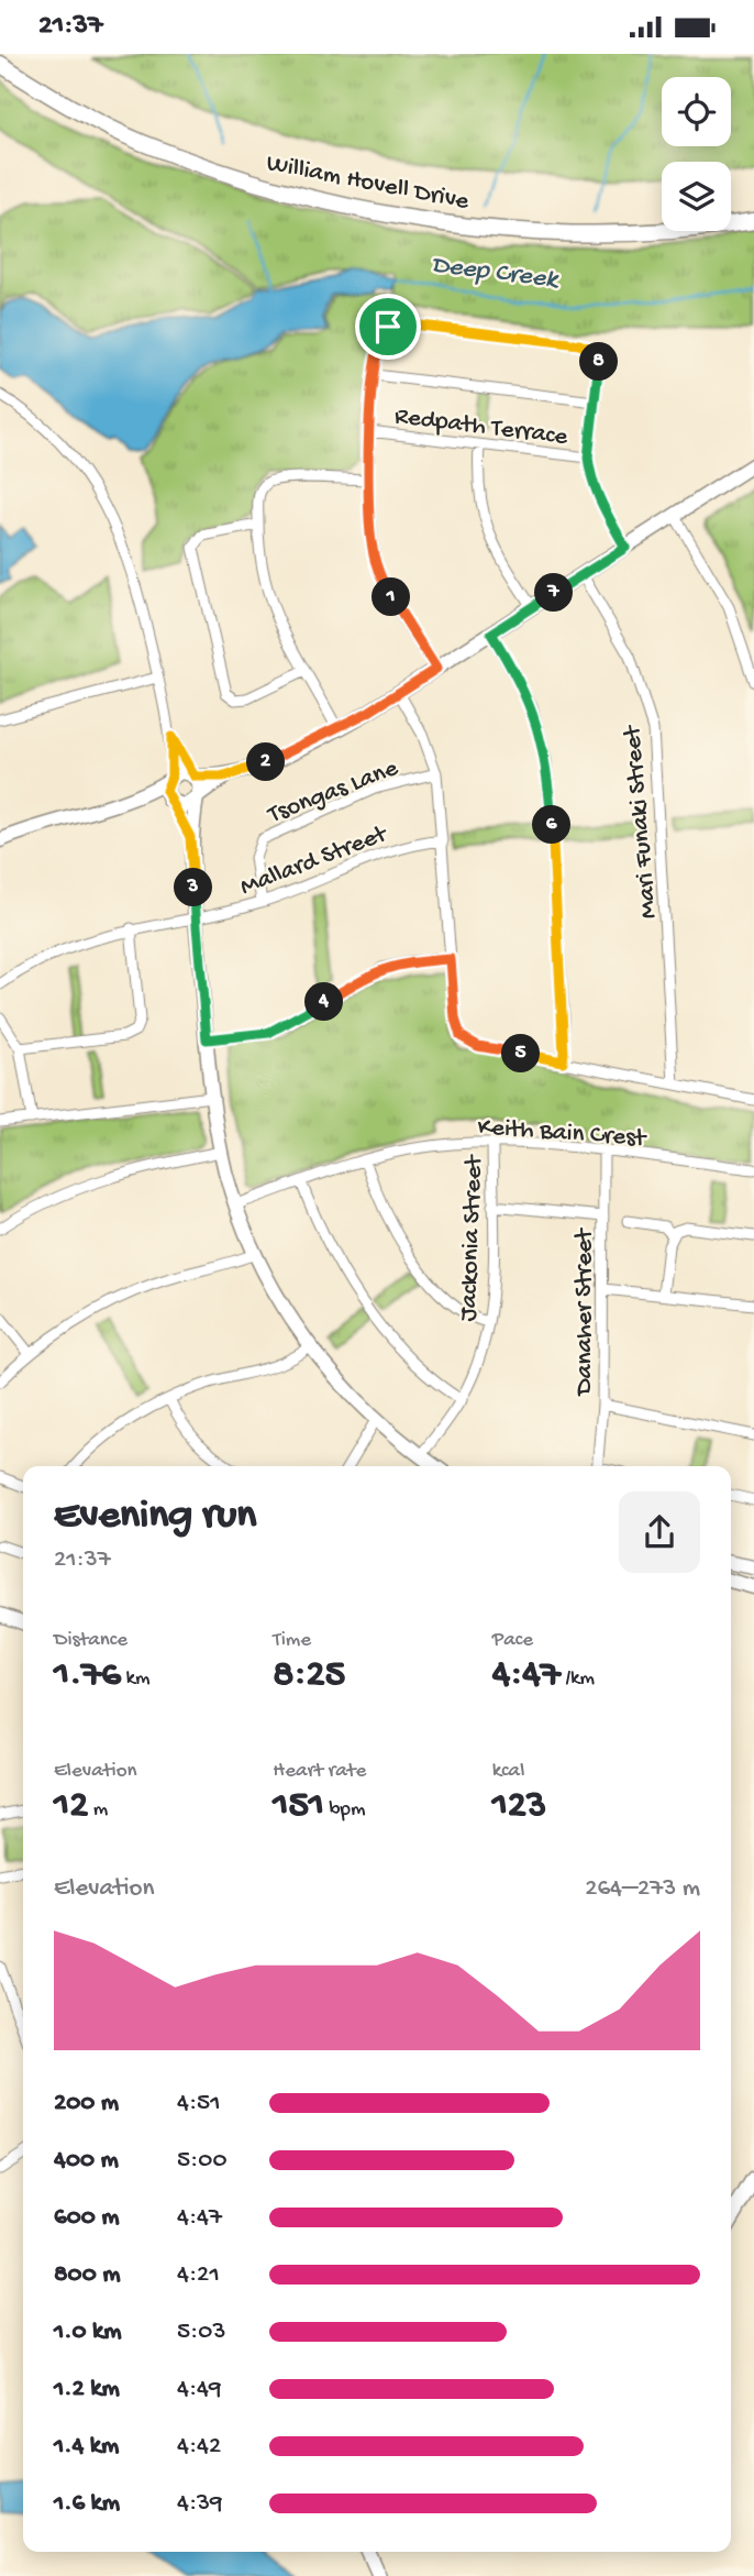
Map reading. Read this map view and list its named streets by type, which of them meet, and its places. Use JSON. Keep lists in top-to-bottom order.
{
  "streets": {
    "main road": ["William Hovell Drive"],
    "street": [
      "Redpath Terrace",
      "Tsongas Lane",
      "Mari Funaki Street",
      "Mallard Street",
      "Keith Bain Crest",
      "Jackonia Street",
      "Danaher Street"
    ]
  },
  "crossings": [
    ["Tsongas Lane", "Mallard Street"],
    ["Keith Bain Crest", "Jackonia Street"],
    ["Keith Bain Crest", "Danaher Street"]
  ],
  "water": ["Deep Creek"],
  "page": {
    "status": "21:37",
    "pins": [
      "8",
      "7",
      "1",
      "2",
      "6",
      "3",
      "4",
      "5"
    ],
    "heading": ["Evening run", "21:37"],
    "stats": [
      ["Distance", "1.76 km"],
      ["Time", "8:25"],
      ["Pace", "4:47 /km"],
      ["Elevation", "12 m"],
      ["Heart rate", "151 bpm"],
      ["kcal", "123"]
    ],
    "chart": ["Elevation", "264–273 m"],
    "list": [
      {
        "name": "200 m",
        "note": "4:51"
      },
      {
        "name": "400 m",
        "note": "5:00"
      },
      {
        "name": "600 m",
        "note": "4:47"
      },
      {
        "name": "800 m",
        "note": "4:21"
      },
      {
        "name": "1.0 km",
        "note": "5:03"
      },
      {
        "name": "1.2 km",
        "note": "4:49"
      },
      {
        "name": "1.4 km",
        "note": "4:42"
      },
      {
        "name": "1.6 km",
        "note": "4:39"
      }
    ]
  }
}
